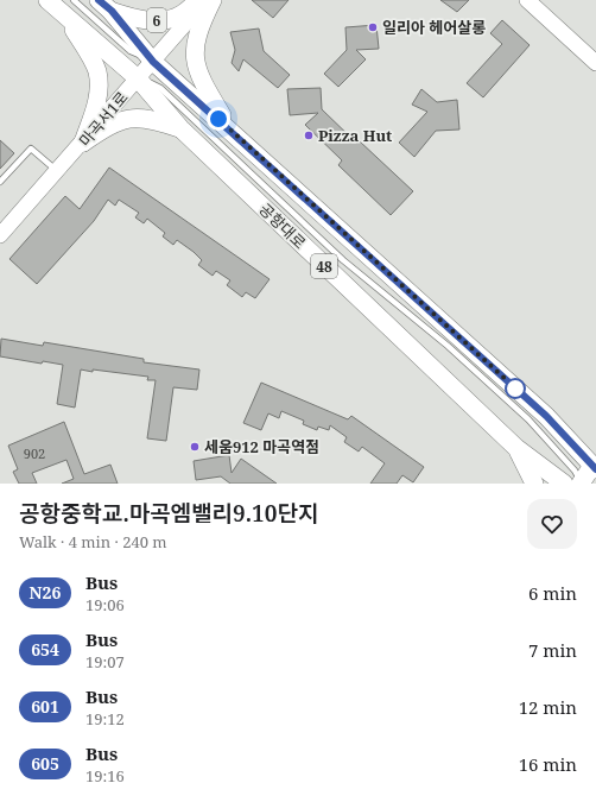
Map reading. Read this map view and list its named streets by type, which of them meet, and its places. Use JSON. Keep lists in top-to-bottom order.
{
  "streets": {
    "main road": ["6", "공항대로", "48"],
    "street": ["마곡서1로"]
  },
  "crossings": [
    ["6", "마곡서1로"],
    ["6", "48"],
    ["마곡서1로", "공항대로"],
    ["마곡서1로", "48"],
    ["공항대로", "48"]
  ],
  "places": ["일리아 헤어살롱", "Pizza Hut", "세움912 마곡역점"],
  "lines": ["bus line N26"],
  "house_numbers": ["902"],
  "page": {
    "heading": ["공항중학교.마곡엠밸리9.10단지", "Walk · 4 min · 240 m"],
    "list": [
      {
        "mark": "N26",
        "name": "Bus",
        "note": "19:06",
        "value": "6 min"
      },
      {
        "mark": "654",
        "name": "Bus",
        "note": "19:07",
        "value": "7 min"
      },
      {
        "mark": "601",
        "name": "Bus",
        "note": "19:12",
        "value": "12 min"
      },
      {
        "mark": "605",
        "name": "Bus",
        "note": "19:16",
        "value": "16 min"
      }
    ]
  }
}
